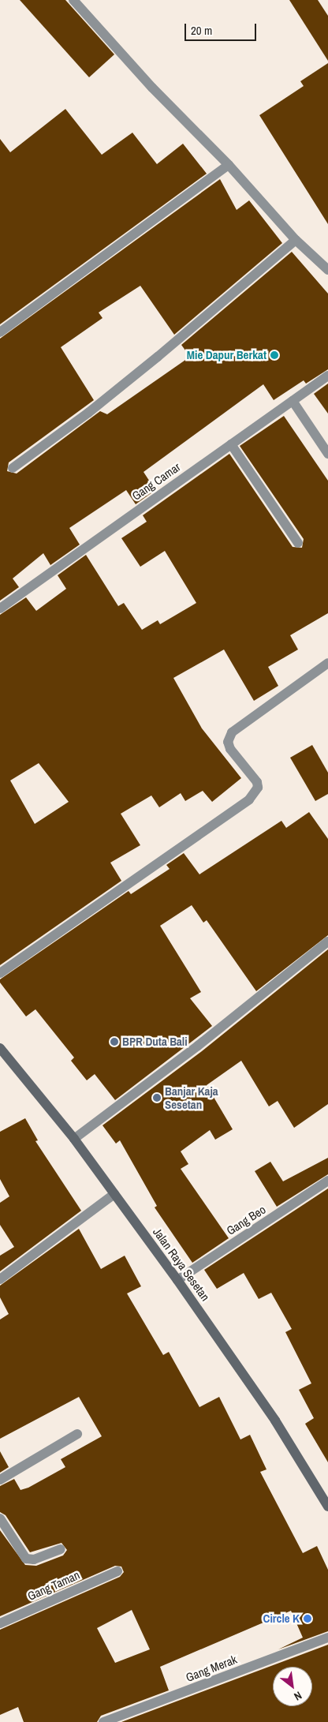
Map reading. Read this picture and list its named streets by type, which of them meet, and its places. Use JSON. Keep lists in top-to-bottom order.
{
  "streets": {
    "main road": ["Jalan Raya Sesetan"],
    "street": [
      "Gang Camar",
      "Gang Beo",
      "Gang Taman",
      "Gang Merak"
    ]
  },
  "crossings": [
    ["Gang Beo", "Jalan Raya Sesetan"]
  ],
  "places": [
    "Mie Dapur Berkat",
    "BPR Duta Bali",
    "Banjar Kaja Sesetan",
    "Circle K"
  ],
  "scale_bar": "20 m",
  "north": "bottom right"
}
